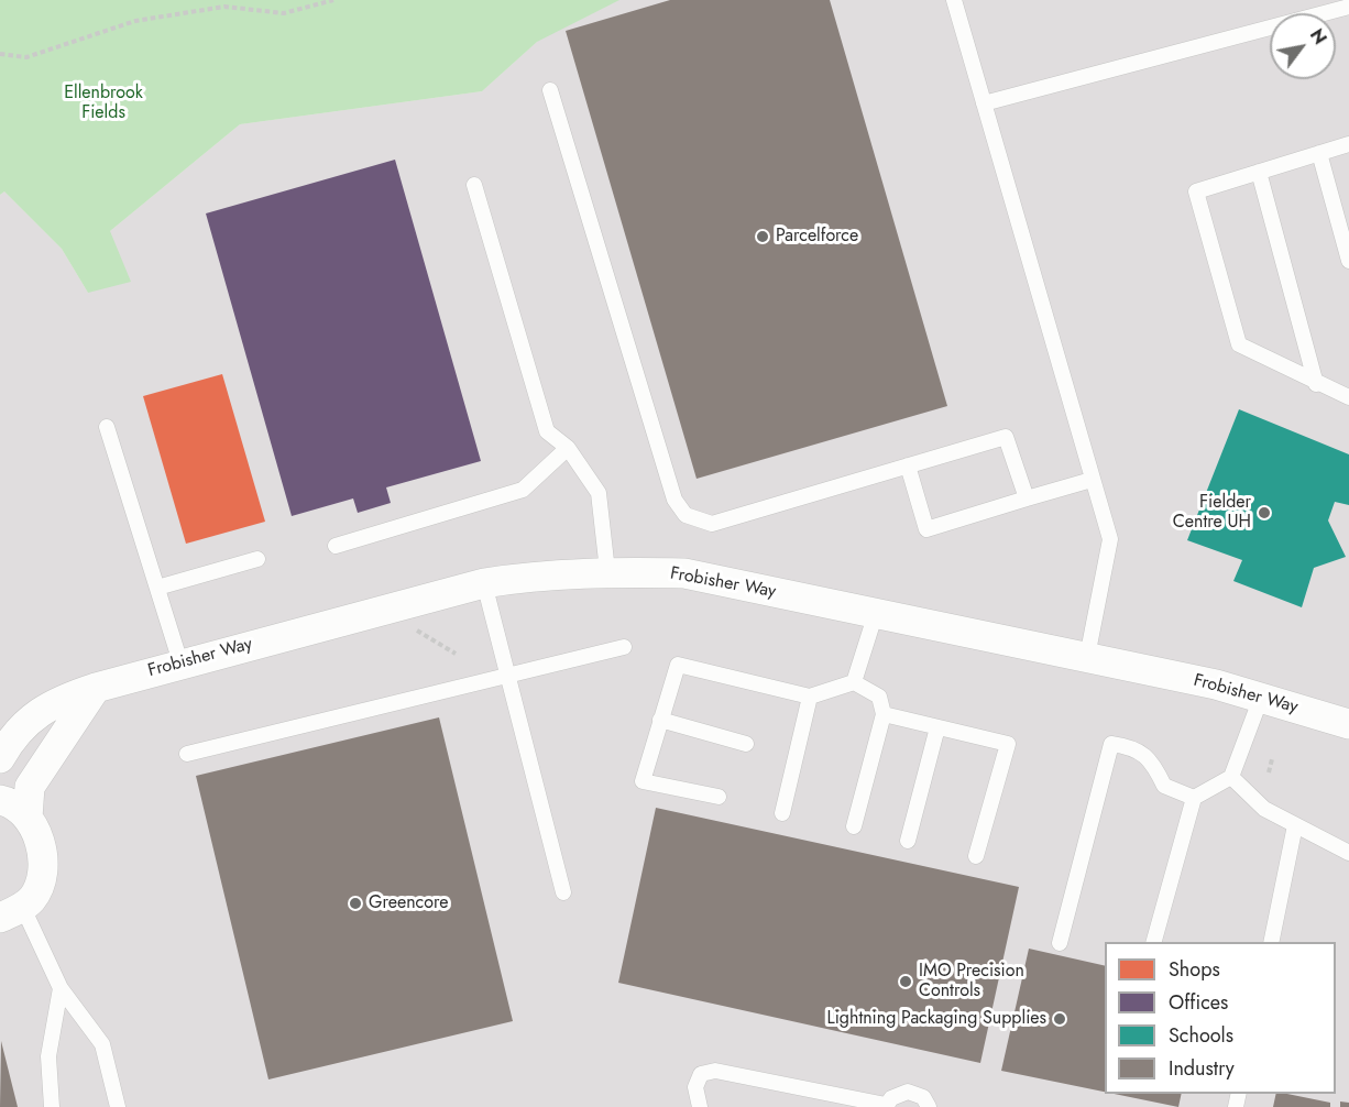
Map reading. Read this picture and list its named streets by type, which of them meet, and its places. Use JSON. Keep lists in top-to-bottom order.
{
  "streets": {
    "street": ["Frobisher Way"]
  },
  "parks": ["Ellenbrook Fields"],
  "places": [
    "Parcelforce",
    "Fielder Centre UH",
    "Greencore",
    "IMO Precision Controls",
    "Lightning Packaging Supplies"
  ],
  "legend": [
    "Shops",
    "Offices",
    "Schools",
    "Industry"
  ],
  "north": "top right"
}
